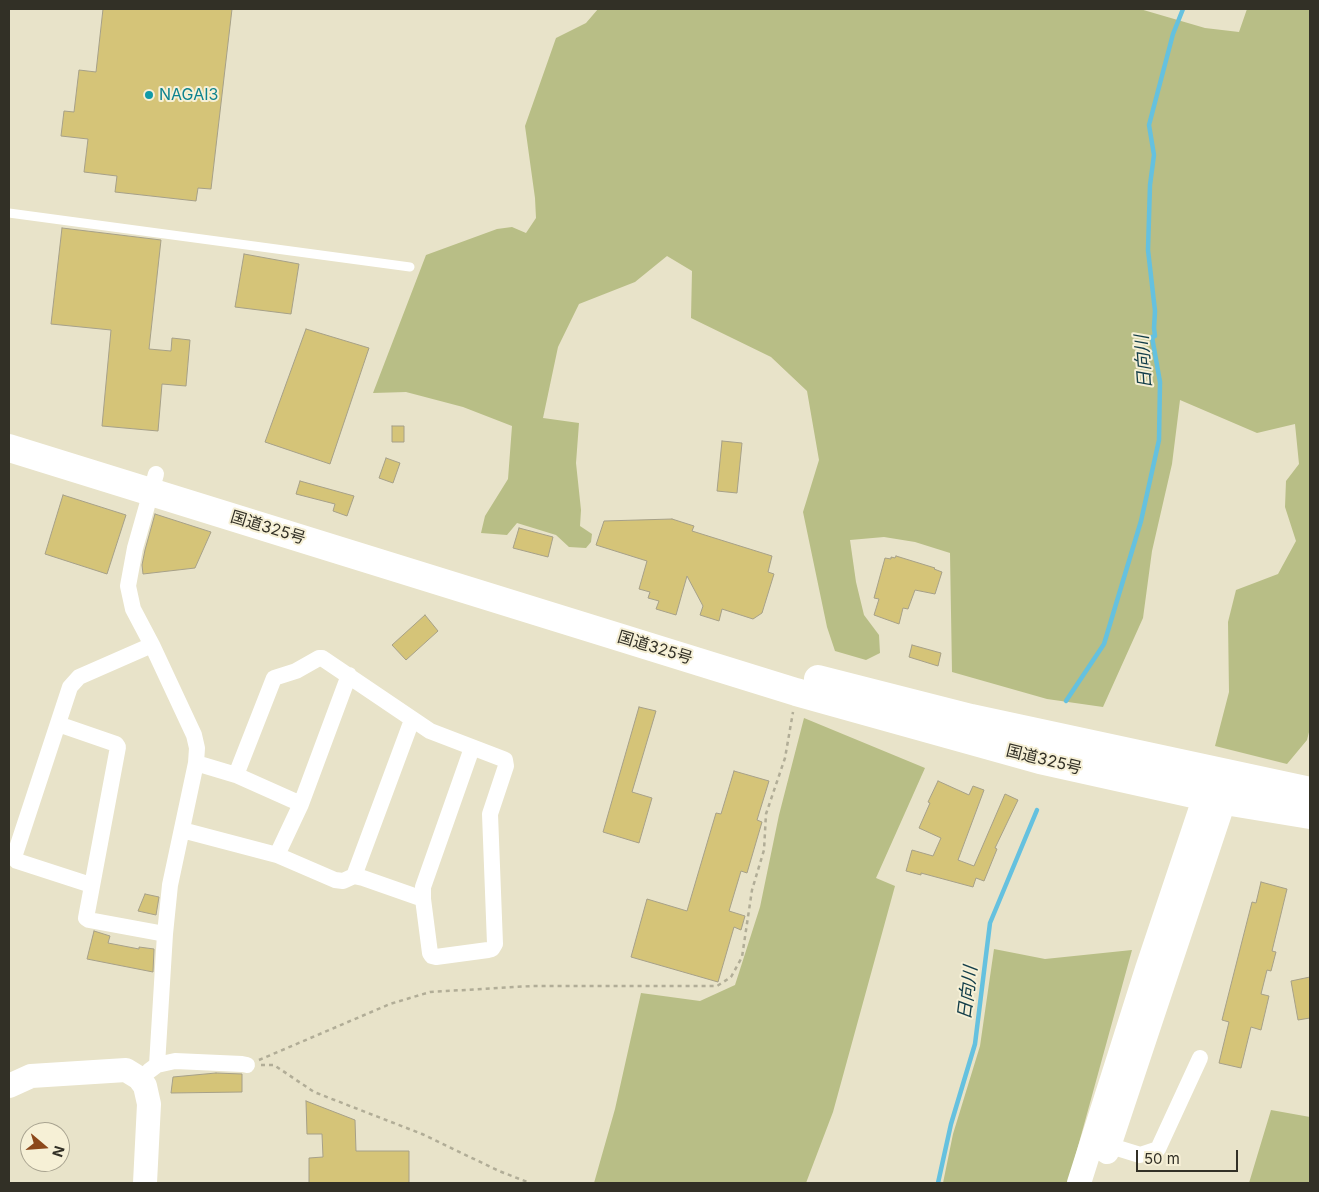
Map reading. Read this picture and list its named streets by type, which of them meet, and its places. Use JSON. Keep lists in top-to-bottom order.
{
  "streets": {
    "highway": ["国道325号"]
  },
  "water": ["日向川"],
  "places": ["NAGAI3"],
  "scale_bar": "50 m",
  "north": "right"
}
